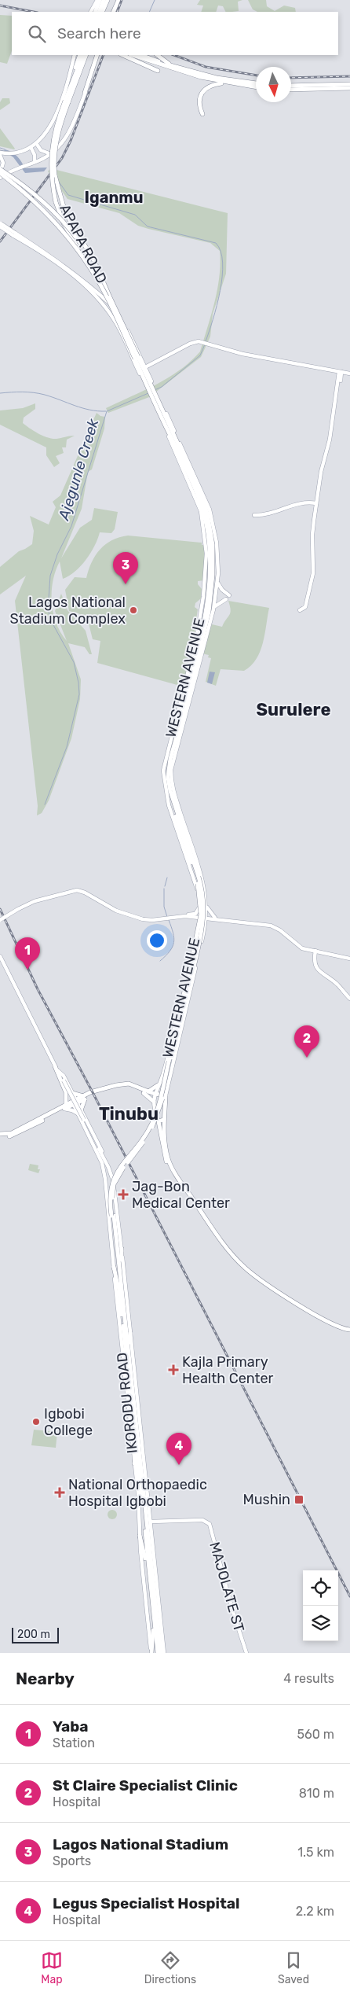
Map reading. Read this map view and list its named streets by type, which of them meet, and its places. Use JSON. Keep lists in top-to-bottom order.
{
  "streets": {
    "highway": ["APAPA ROAD", "WESTERN AVENUE", "IKORODU ROAD"],
    "main road": ["MAJOLATE ST"]
  },
  "crossings": [
    ["APAPA ROAD", "WESTERN AVENUE"],
    ["WESTERN AVENUE", "IKORODU ROAD"],
    ["IKORODU ROAD", "MAJOLATE ST"]
  ],
  "districts": ["Iganmu", "Surulere", "Tinubu"],
  "water": ["Ajegunle Creek"],
  "places": {
    "other": ["Lagos National Stadium Complex", "Igbobi College"],
    "health": ["Jag-Bon Medical Center", "Kajla Primary Health Center", "National Orthopaedic Hospital Igbobi"],
    "transit": ["Mushin"]
  },
  "scale_bar": "200 m",
  "north": "bottom",
  "page": {
    "search": "Search here",
    "pins": [
      "3",
      "1",
      "2",
      "4"
    ],
    "scale": "200 m",
    "heading": ["Nearby", "4 results"],
    "list": [
      {
        "mark": "1",
        "name": "Yaba",
        "note": "Station",
        "value": "560 m"
      },
      {
        "mark": "2",
        "name": "St Claire Specialist Clinic",
        "note": "Hospital",
        "value": "810 m"
      },
      {
        "mark": "3",
        "name": "Lagos National Stadium",
        "note": "Sports",
        "value": "1.5 km"
      },
      {
        "mark": "4",
        "name": "Legus Specialist Hospital",
        "note": "Hospital",
        "value": "2.2 km"
      }
    ],
    "nav": ["Map", "Directions", "Saved"]
  }
}
